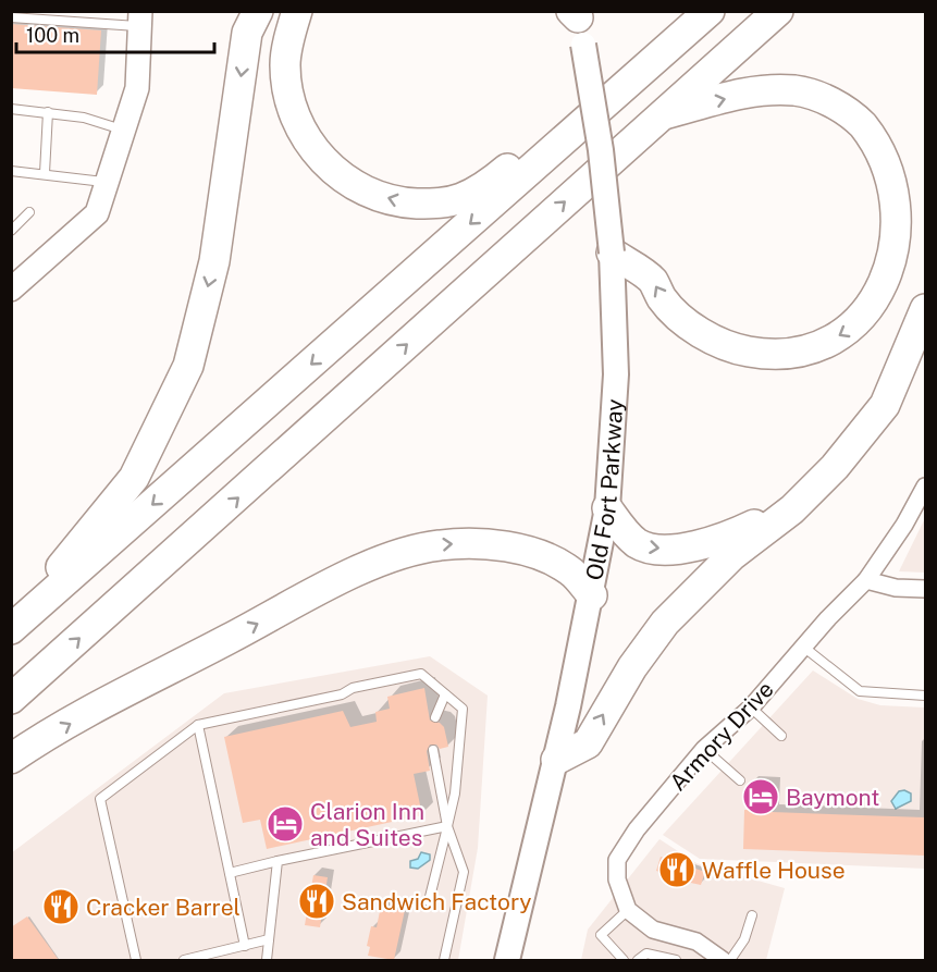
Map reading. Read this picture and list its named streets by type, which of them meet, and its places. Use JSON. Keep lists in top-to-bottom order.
{
  "streets": {
    "main road": ["Old Fort Parkway"],
    "street": ["Armory Drive"]
  },
  "places": {
    "hotel": ["Baymont", "Clarion Inn and Suites"],
    "restaurant": ["Waffle House", "Sandwich Factory", "Cracker Barrel"]
  },
  "scale_bar": "100 m"
}
